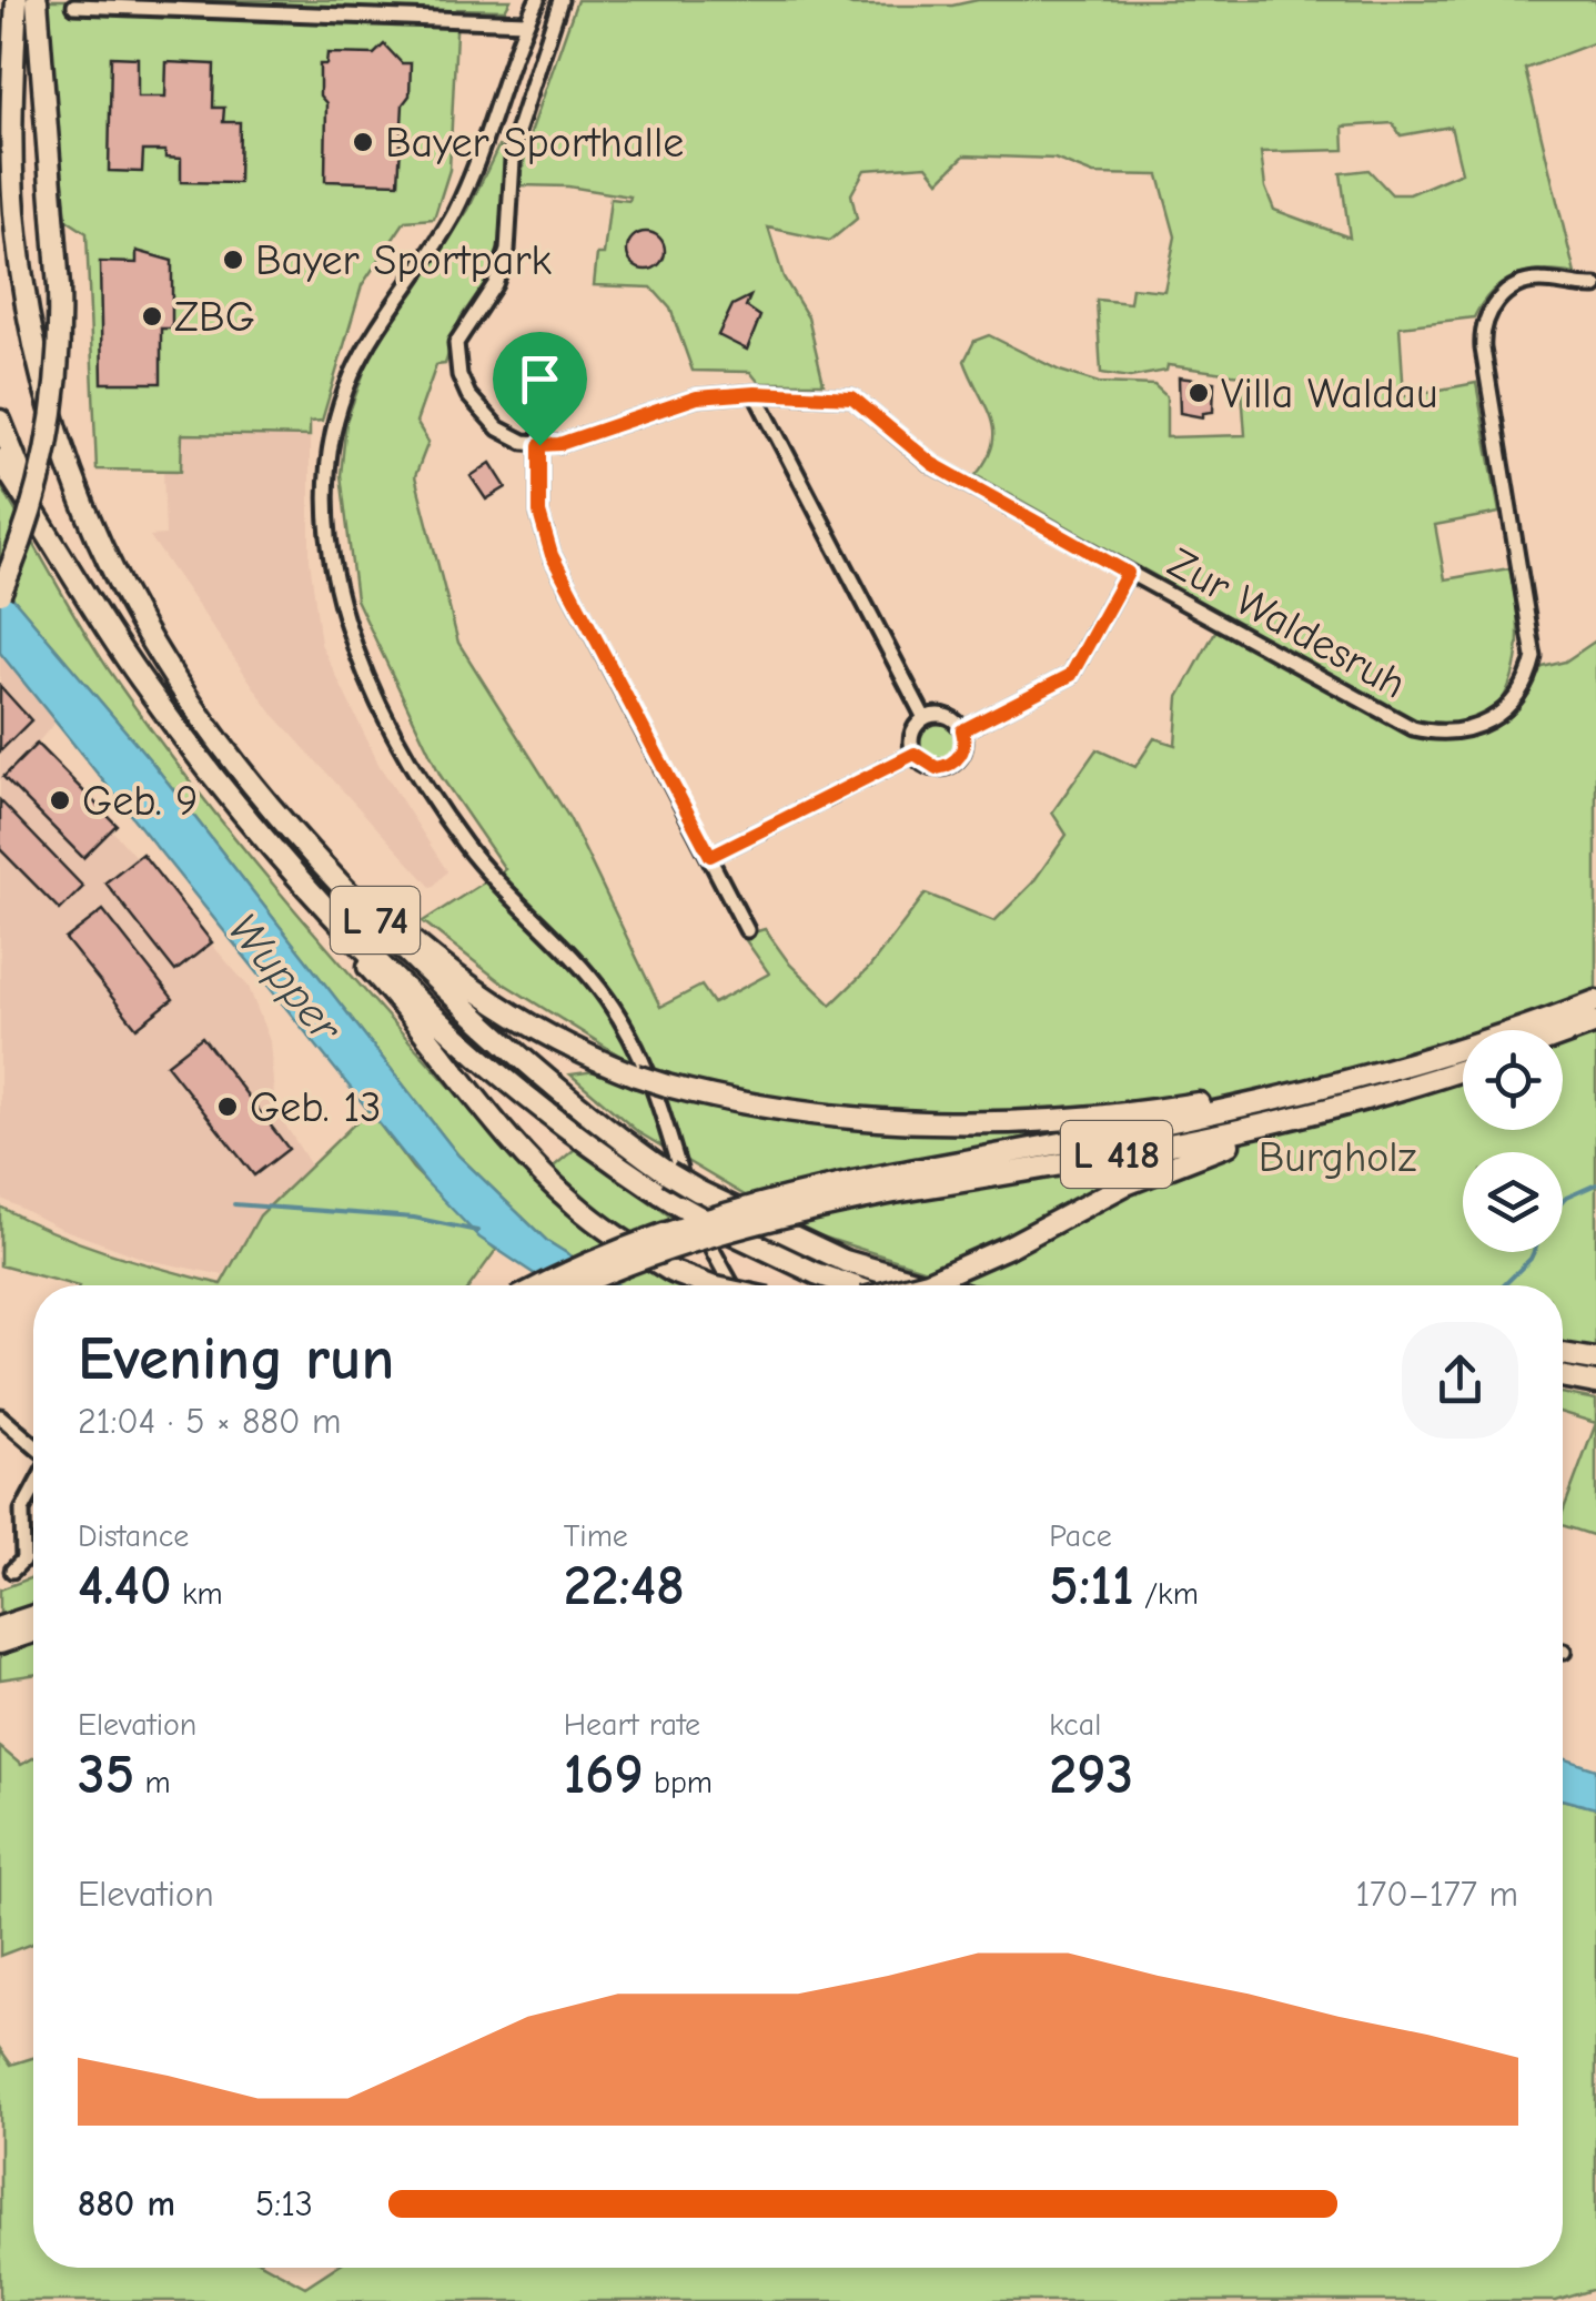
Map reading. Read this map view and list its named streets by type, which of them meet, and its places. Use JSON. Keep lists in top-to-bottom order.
{
  "streets": {
    "highway": ["L 74", "L 418"],
    "street": ["Zur Waldesruh"]
  },
  "crossings": [
    ["L 74", "L 418"]
  ],
  "water": ["Wupper"],
  "parks": ["Burgholz"],
  "places": [
    "Bayer Sporthalle",
    "Bayer Sportpark",
    "ZBG",
    "Villa Waldau",
    "Geb. 9",
    "Geb. 13"
  ],
  "page": {
    "heading": ["Evening run", "21:04 · 5 × 880 m"],
    "stats": [
      ["Distance", "4.40 km"],
      ["Time", "22:48"],
      ["Pace", "5:11 /km"],
      ["Elevation", "35 m"],
      ["Heart rate", "169 bpm"],
      ["kcal", "293"]
    ],
    "chart": ["Elevation", "170–177 m"],
    "list": [
      {
        "name": "880 m",
        "note": "5:13"
      }
    ]
  }
}
